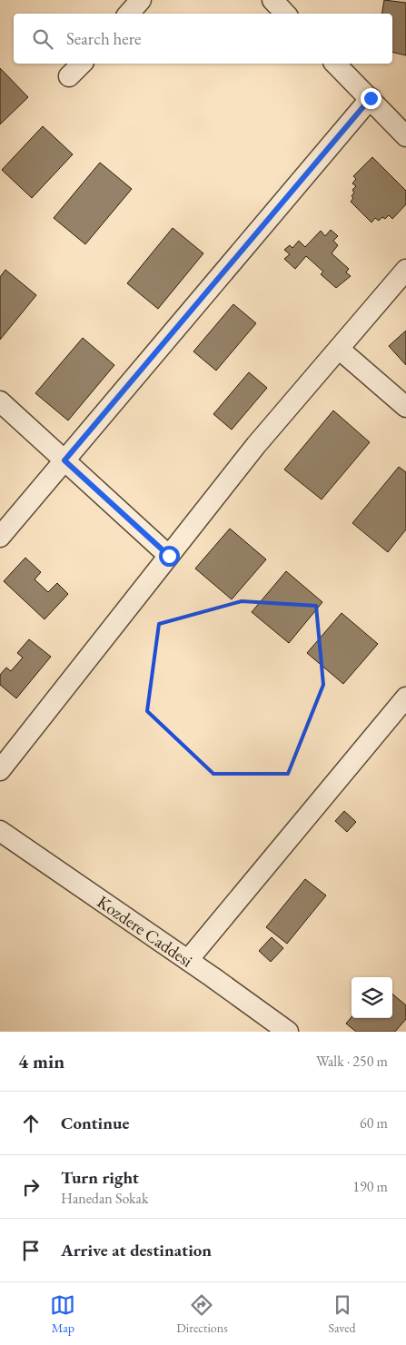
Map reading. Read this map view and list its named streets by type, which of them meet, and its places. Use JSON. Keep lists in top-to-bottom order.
{
  "streets": {
    "street": ["Kozdere Caddesi"]
  },
  "page": {
    "search": "Search here",
    "heading": ["4 min", "Walk · 250 m"],
    "list": [
      ["Continue", "60 m"],
      ["Turn right", "Hanedan Sokak", "190 m"],
      "Arrive at destination"
    ],
    "nav": ["Map", "Directions", "Saved"]
  }
}
